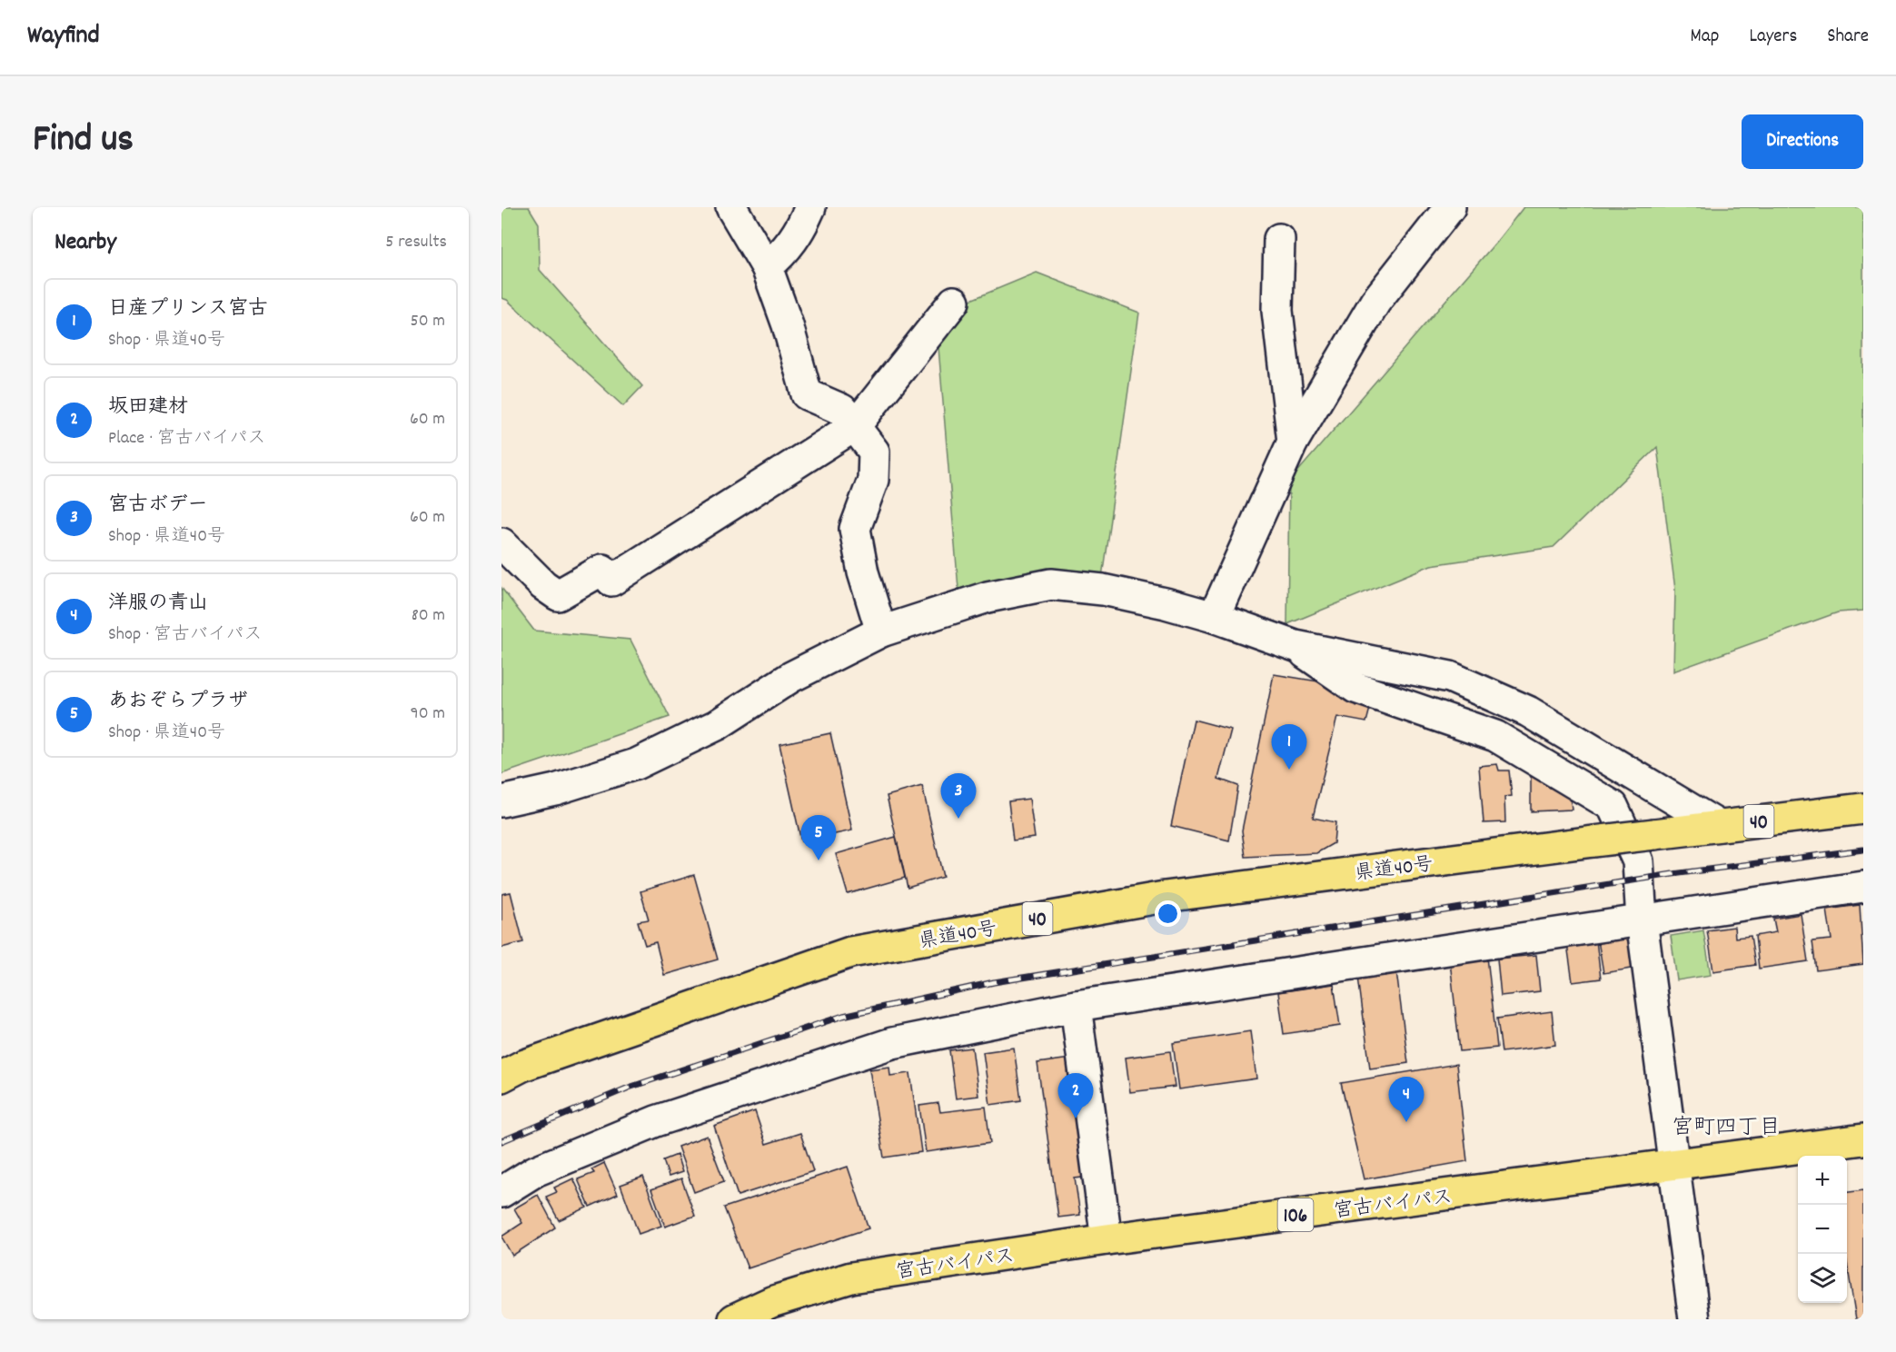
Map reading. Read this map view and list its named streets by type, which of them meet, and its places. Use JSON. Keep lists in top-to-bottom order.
{
  "streets": {
    "main road": [
      "40",
      "県道40号",
      "宮古バイパス",
      "106"
    ]
  },
  "crossings": [
    ["40", "県道40号"]
  ],
  "districts": ["宮町四丁目"],
  "page": {
    "header": "Wayfind",
    "nav": ["Map", "Layers", "Share"],
    "title": "Find us",
    "buttons": "Directions",
    "heading": ["Nearby", "5 results"],
    "list": [
      {
        "mark": "1",
        "name": "日産プリンス宮古",
        "note": "Shop · 県道40号",
        "value": "50 m"
      },
      {
        "mark": "2",
        "name": "坂田建材",
        "note": "Place · 宮古バイパス",
        "value": "60 m"
      },
      {
        "mark": "3",
        "name": "宮古ボデー",
        "note": "Shop · 県道40号",
        "value": "60 m"
      },
      {
        "mark": "4",
        "name": "洋服の青山",
        "note": "Shop · 宮古バイパス",
        "value": "80 m"
      },
      {
        "mark": "5",
        "name": "あおぞらプラザ",
        "note": "Shop · 県道40号",
        "value": "90 m"
      }
    ],
    "pins": [
      "1",
      "3",
      "5",
      "2",
      "4"
    ],
    "map_buttons": ["+", "−"]
  }
}
